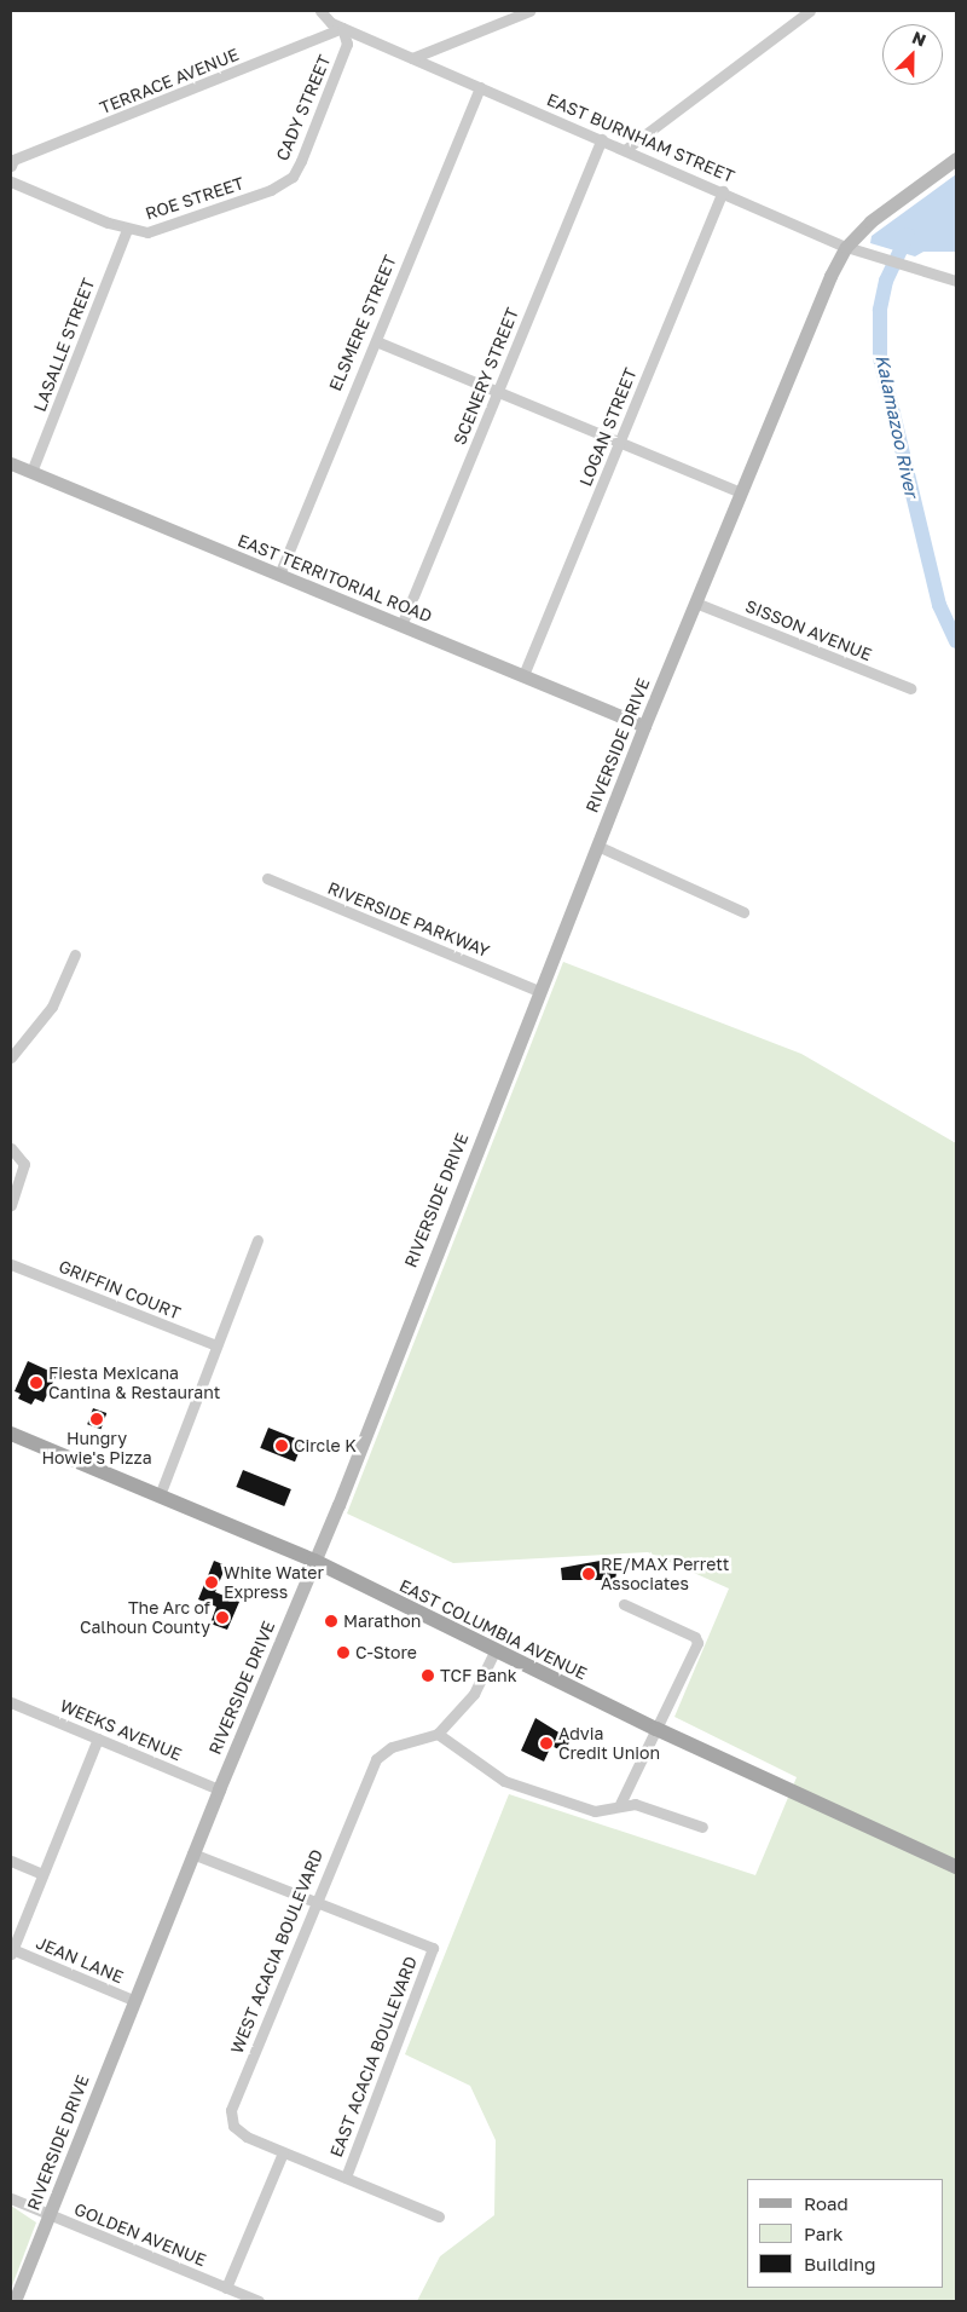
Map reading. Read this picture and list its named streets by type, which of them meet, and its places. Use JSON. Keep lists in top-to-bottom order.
{
  "streets": {
    "main road": ["EAST COLUMBIA AVENUE"],
    "street": [
      "TERRACE AVENUE",
      "CADY STREET",
      "EAST BURNHAM STREET",
      "ROE STREET",
      "ELSMERE STREET",
      "LASALLE STREET",
      "SCENERY STREET",
      "LOGAN STREET",
      "EAST TERRITORIAL ROAD",
      "SISSON AVENUE",
      "RIVERSIDE DRIVE",
      "RIVERSIDE PARKWAY",
      "GRIFFIN COURT",
      "WEEKS AVENUE",
      "WEST ACACIA BOULEVARD",
      "JEAN LANE",
      "EAST ACACIA BOULEVARD",
      "GOLDEN AVENUE"
    ]
  },
  "crossings": [
    ["TERRACE AVENUE", "CADY STREET"],
    ["TERRACE AVENUE", "EAST BURNHAM STREET"],
    ["CADY STREET", "EAST BURNHAM STREET"],
    ["CADY STREET", "ROE STREET"],
    ["EAST BURNHAM STREET", "ELSMERE STREET"],
    ["EAST BURNHAM STREET", "SCENERY STREET"],
    ["EAST BURNHAM STREET", "LOGAN STREET"],
    ["EAST BURNHAM STREET", "RIVERSIDE DRIVE"],
    ["ROE STREET", "LASALLE STREET"],
    ["ELSMERE STREET", "EAST TERRITORIAL ROAD"],
    ["LASALLE STREET", "EAST TERRITORIAL ROAD"],
    ["SCENERY STREET", "EAST TERRITORIAL ROAD"],
    ["LOGAN STREET", "EAST TERRITORIAL ROAD"],
    ["EAST TERRITORIAL ROAD", "RIVERSIDE DRIVE"],
    ["SISSON AVENUE", "RIVERSIDE DRIVE"],
    ["RIVERSIDE DRIVE", "RIVERSIDE PARKWAY"],
    ["RIVERSIDE DRIVE", "EAST COLUMBIA AVENUE"],
    ["RIVERSIDE DRIVE", "WEEKS AVENUE"],
    ["RIVERSIDE DRIVE", "JEAN LANE"],
    ["RIVERSIDE DRIVE", "GOLDEN AVENUE"],
    ["WEST ACACIA BOULEVARD", "EAST ACACIA BOULEVARD"]
  ],
  "water": ["Kalamazoo River"],
  "places": [
    "Fiesta Mexicana Cantina & Restaurant",
    "Hungry Howie's Pizza",
    "Circle K",
    "RE/MAX Perrett Associates",
    "White Water Express",
    "The Arc of Calhoun County",
    "Marathon",
    "C-Store",
    "TCF Bank",
    "Advia Credit Union"
  ],
  "legend": ["Road", "Park", "Building"],
  "north": "top right"
}
